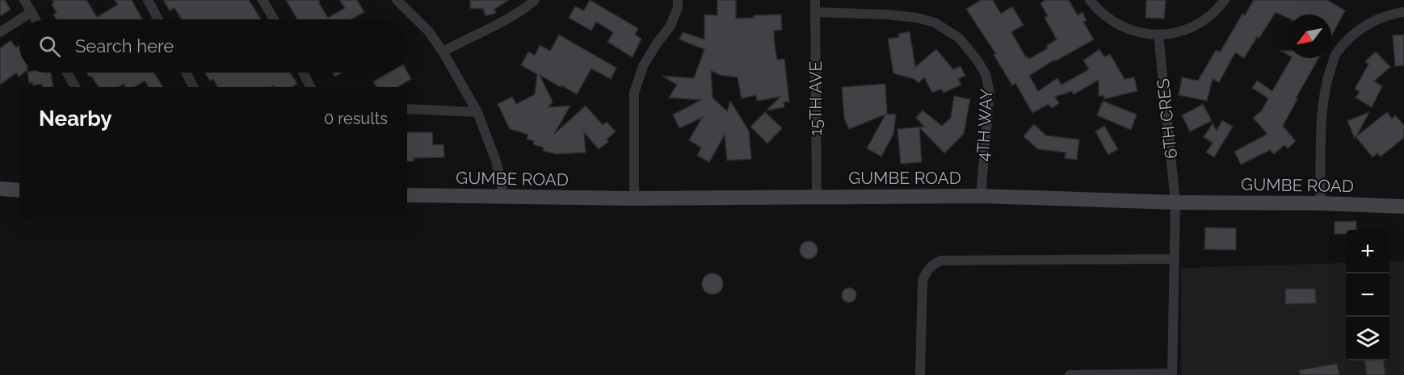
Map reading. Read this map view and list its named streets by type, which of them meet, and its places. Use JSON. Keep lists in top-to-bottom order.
{
  "streets": {
    "street": [
      "15TH AVE",
      "6TH CRES",
      "4TH WAY",
      "GUMBE ROAD"
    ]
  },
  "crossings": [
    ["15TH AVE", "4TH WAY"],
    ["15TH AVE", "GUMBE ROAD"],
    ["6TH CRES", "GUMBE ROAD"],
    ["4TH WAY", "GUMBE ROAD"]
  ],
  "north": "bottom left",
  "page": {
    "search": "Search here",
    "heading": ["Nearby", "0 results"],
    "map_buttons": ["+", "−"]
  }
}
